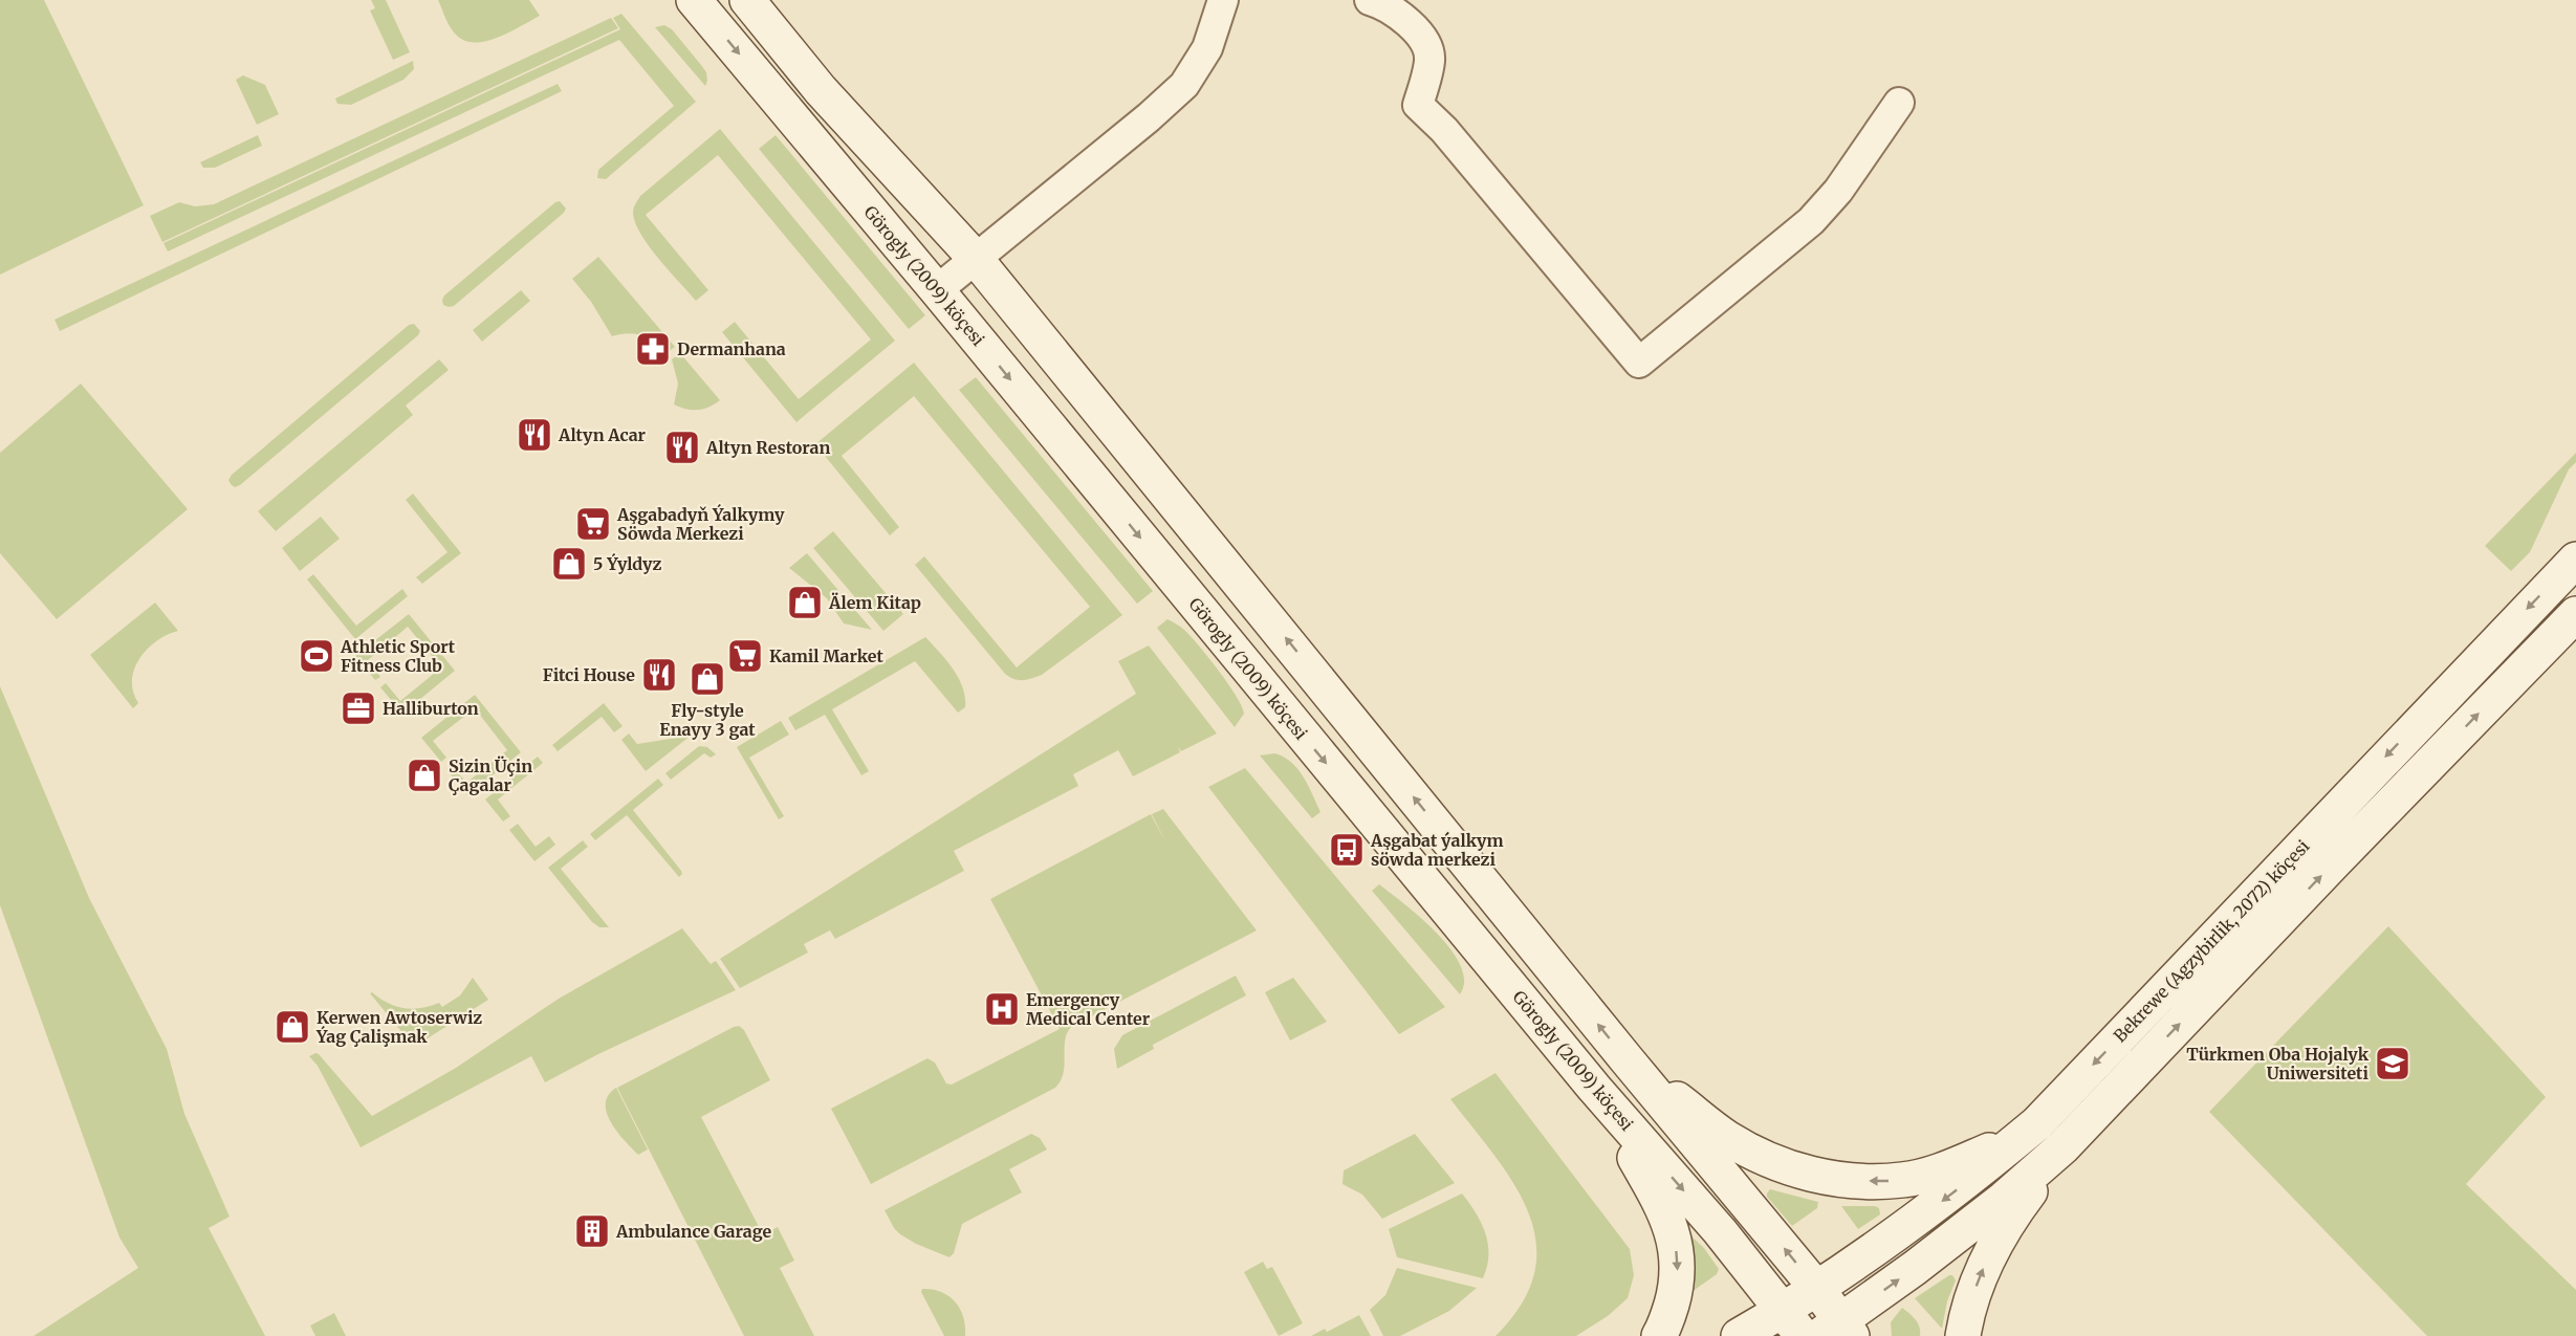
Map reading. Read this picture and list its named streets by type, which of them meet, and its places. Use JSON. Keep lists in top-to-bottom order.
{
  "streets": {
    "main road": ["Görogly (2009) köçesi", "Bekrewe (Agzybirlik, 2072) köçesi"]
  },
  "crossings": [
    ["Görogly (2009) köçesi", "Bekrewe (Agzybirlik, 2072) köçesi"]
  ],
  "places": {
    "pharmacy": ["Dermanhana"],
    "restaurant": ["Altyn Acar", "Altyn Restoran", "Fitci House"],
    "supermarket": ["Aşgabadyň Ýalkymy Söwda Merkezi", "Kamil Market"],
    "shop": [
      "5 Ýyldyz",
      "Älem Kitap",
      "Fly-style Enayy 3 gat",
      "Sizin Üçin Çagalar",
      "Kerwen Awtoserwiz Ýag Çalişmak"
    ],
    "sports": ["Athletic Sport Fitness Club"],
    "office": ["Halliburton"],
    "bus stop": ["Aşgabat ýalkym söwda merkezi"],
    "hospital": ["Emergency Medical Center"],
    "school or university": ["Türkmen Oba Hojalyk Uniwersiteti"],
    "building": ["Ambulance Garage"]
  }
}
